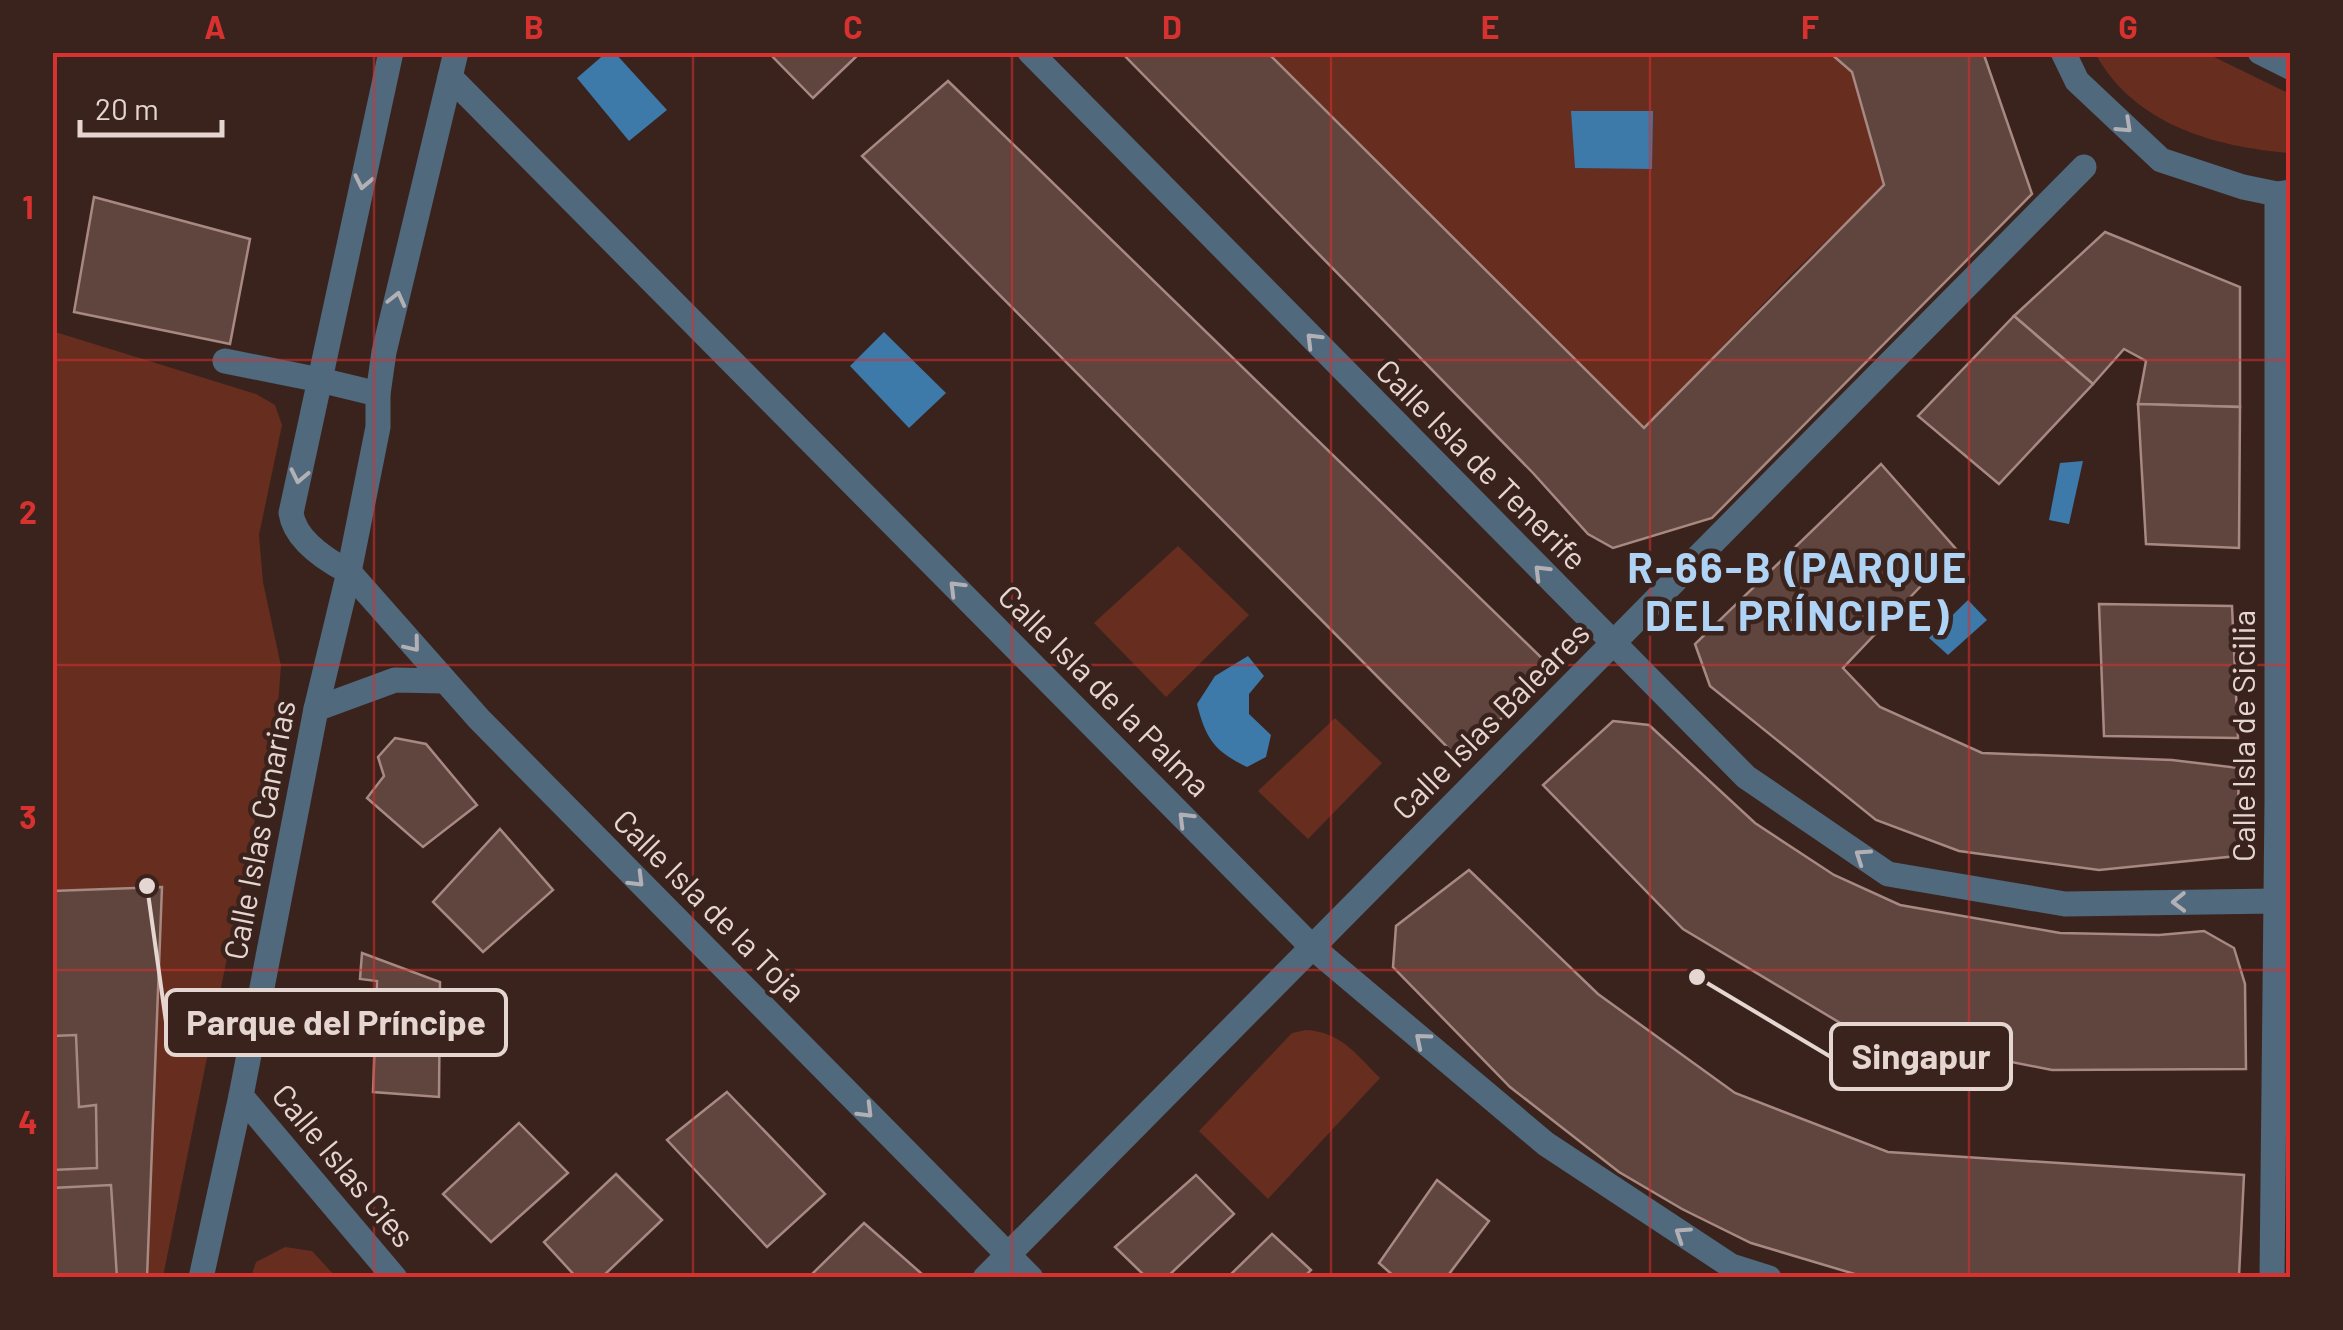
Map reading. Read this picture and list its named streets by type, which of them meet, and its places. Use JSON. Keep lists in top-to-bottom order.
{
  "streets": {
    "street": [
      "Calle Isla de Tenerife",
      "Calle Isla de la Palma",
      "Calle Islas Baleares",
      "Calle Isla de Sicilia",
      "Calle Islas Canarias",
      "Calle Isla de la Toja",
      "Calle Islas Cíes"
    ]
  },
  "crossings": [
    ["Calle Isla de Tenerife", "Calle Islas Baleares"],
    ["Calle Isla de Tenerife", "Calle Isla de Sicilia"],
    ["Calle Isla de la Palma", "Calle Islas Baleares"],
    ["Calle Isla de la Palma", "Calle Islas Canarias"],
    ["Calle Islas Baleares", "Calle Isla de la Toja"],
    ["Calle Islas Canarias", "Calle Isla de la Toja"],
    ["Calle Islas Canarias", "Calle Islas Cíes"]
  ],
  "one_way": ["Calle Isla de Tenerife", "Calle Isla de la Palma", "Calle Isla de la Toja"],
  "districts": ["R-66-B (PARQUE DEL PRÍNCIPE)"],
  "places": ["Parque del Príncipe", "Singapur"],
  "scale_bar": "20 m",
  "grid": {
    "columns": [
      "A",
      "B",
      "C",
      "D",
      "E",
      "F",
      "G"
    ],
    "rows": [
      "1",
      "2",
      "3",
      "4"
    ]
  }
}
